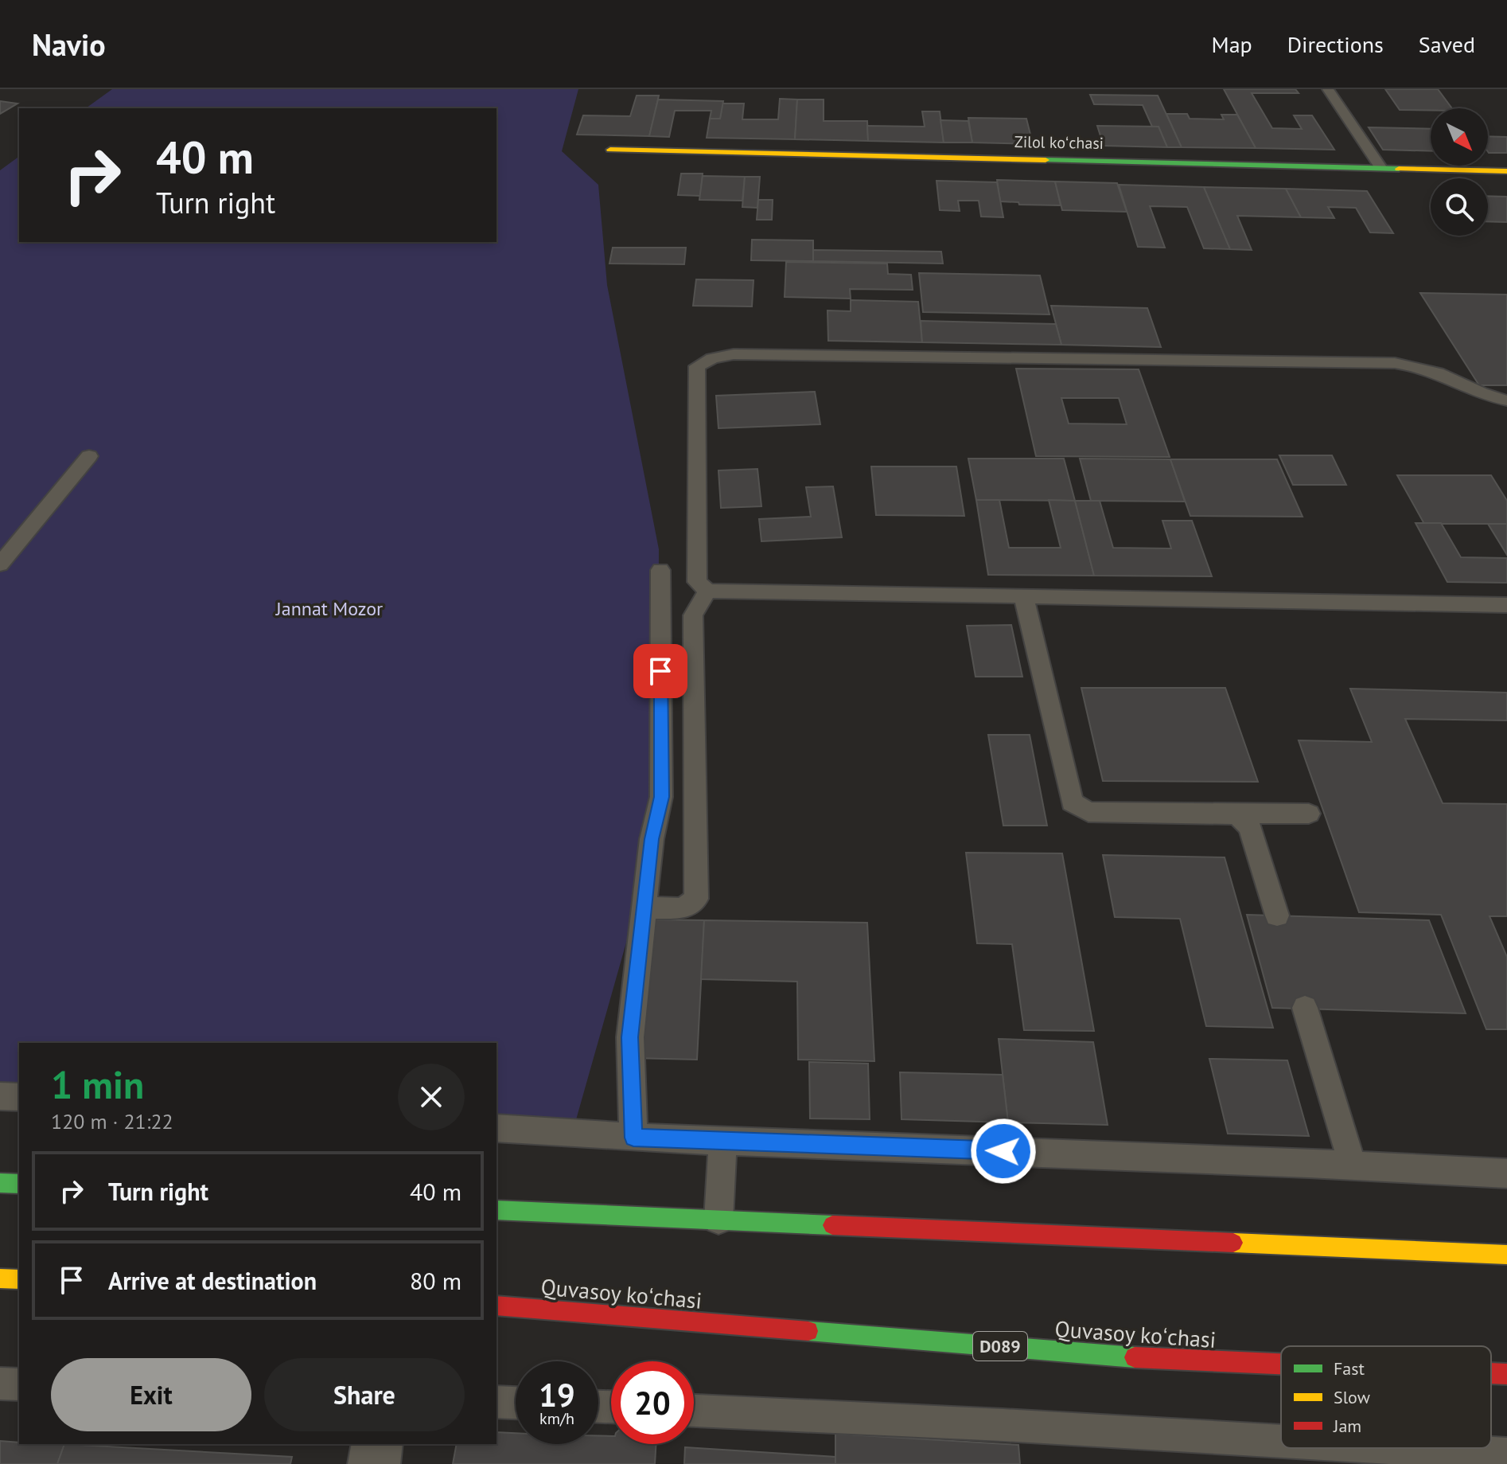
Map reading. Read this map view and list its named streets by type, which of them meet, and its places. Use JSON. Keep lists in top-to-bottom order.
{
  "streets": {
    "street": ["Zilol koʻchasi", "Quvasoy koʻchasi", "D089"]
  },
  "parks": ["Jannat Mozor"],
  "legend": ["Fast", "Slow", "Jam"],
  "north": "bottom right",
  "page": {
    "header": "Navio",
    "nav": ["Map", "Directions", "Saved"],
    "turn": ["40 m", "Turn right"],
    "heading": ["1 min", "120 m · 21:22"],
    "list": [
      {
        "name": "Turn right",
        "value": "40 m"
      },
      {
        "name": "Arrive at destination",
        "value": "80 m"
      }
    ],
    "buttons": ["Exit", "Share"],
    "speed": "19 km/h",
    "limit": "20"
  }
}
